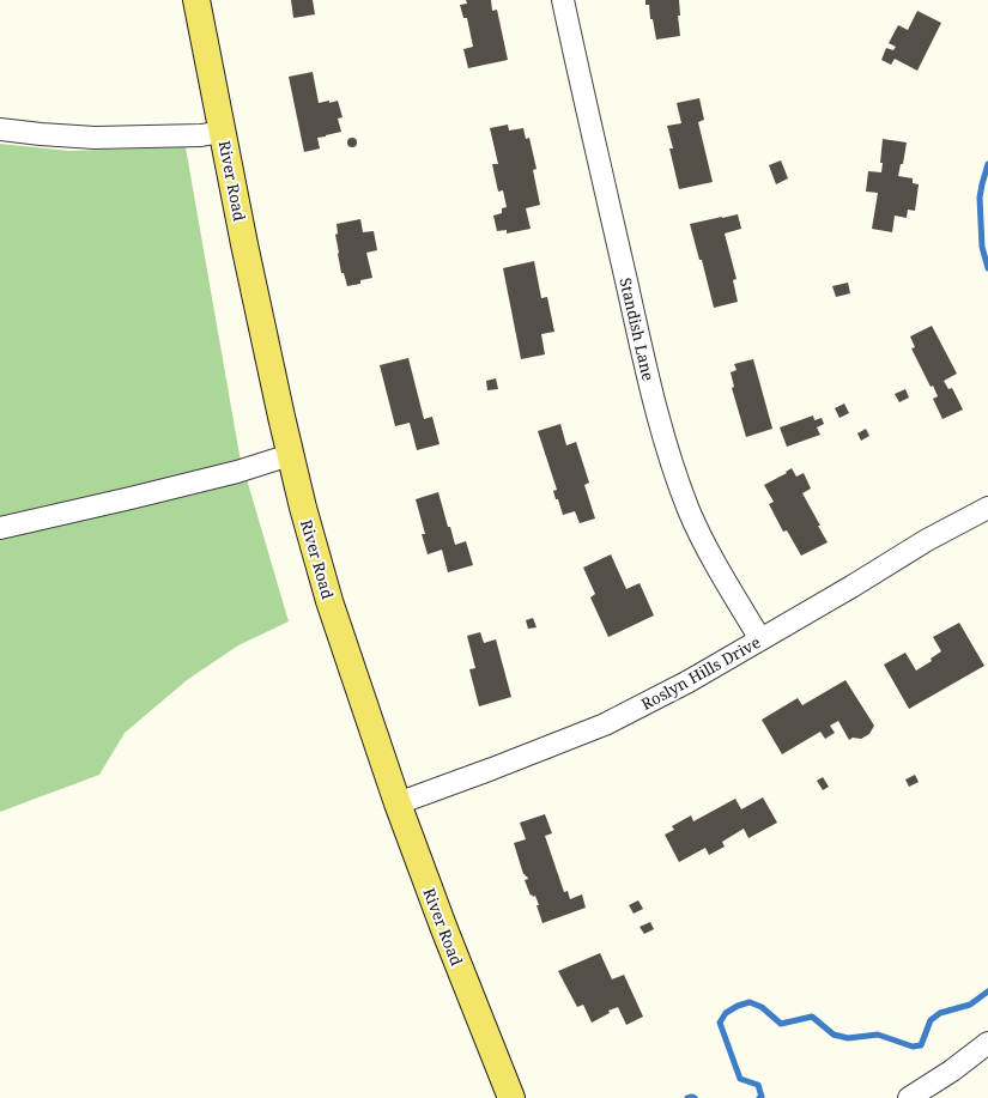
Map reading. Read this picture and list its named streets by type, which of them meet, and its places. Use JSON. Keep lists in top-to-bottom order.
{
  "streets": {
    "main road": ["River Road"],
    "street": ["Standish Lane", "Roslyn Hills Drive"]
  },
  "crossings": [
    ["River Road", "Roslyn Hills Drive"],
    ["Standish Lane", "Roslyn Hills Drive"]
  ]
}
